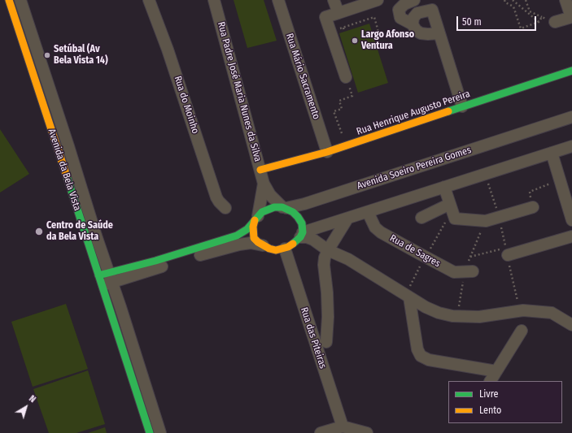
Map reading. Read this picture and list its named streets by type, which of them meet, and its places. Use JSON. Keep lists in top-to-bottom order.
{
  "streets": {
    "street": [
      "Rua Mário Sacramento",
      "Rua Padre José Maria Nunes da Silva",
      "Rua do Moinho",
      "Rua Henrique Augusto Pereira",
      "Avenida Soeiro Pereira Gomes",
      "Avenida da Bela Vista",
      "Rua de Sagres",
      "Rua das Piteiras"
    ]
  },
  "crossings": [
    ["Rua Mário Sacramento", "Rua Henrique Augusto Pereira"],
    ["Rua Padre José Maria Nunes da Silva", "Rua Henrique Augusto Pereira"],
    ["Rua Padre José Maria Nunes da Silva", "Avenida Soeiro Pereira Gomes"],
    ["Rua Padre José Maria Nunes da Silva", "Rua das Piteiras"],
    ["Avenida Soeiro Pereira Gomes", "Avenida da Bela Vista"],
    ["Avenida Soeiro Pereira Gomes", "Rua das Piteiras"]
  ],
  "places": ["Largo Afonso Ventura", "Setúbal (Av Bela Vista 14)", "Centro de Saúde da Bela Vista"],
  "legend": ["Livre", "Lento"],
  "scale_bar": "50 m",
  "north": "top right"
}
